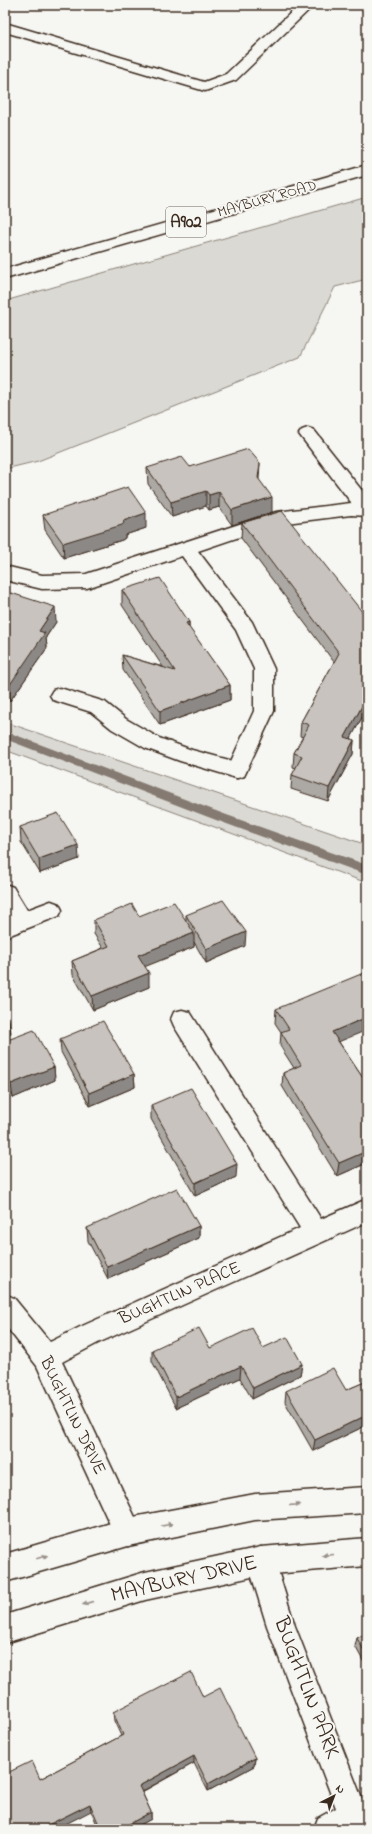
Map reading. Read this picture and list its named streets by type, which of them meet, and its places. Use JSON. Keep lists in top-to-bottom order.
{
  "streets": {
    "street": [
      "MAYBURY ROAD",
      "A902",
      "BUGHTLIN PLACE",
      "BUGHTLIN DRIVE",
      "MAYBURY DRIVE",
      "BUGHTLIN PARK"
    ]
  },
  "crossings": [
    ["BUGHTLIN PLACE", "BUGHTLIN DRIVE"],
    ["MAYBURY DRIVE", "BUGHTLIN PARK"]
  ],
  "north": "top right"
}
